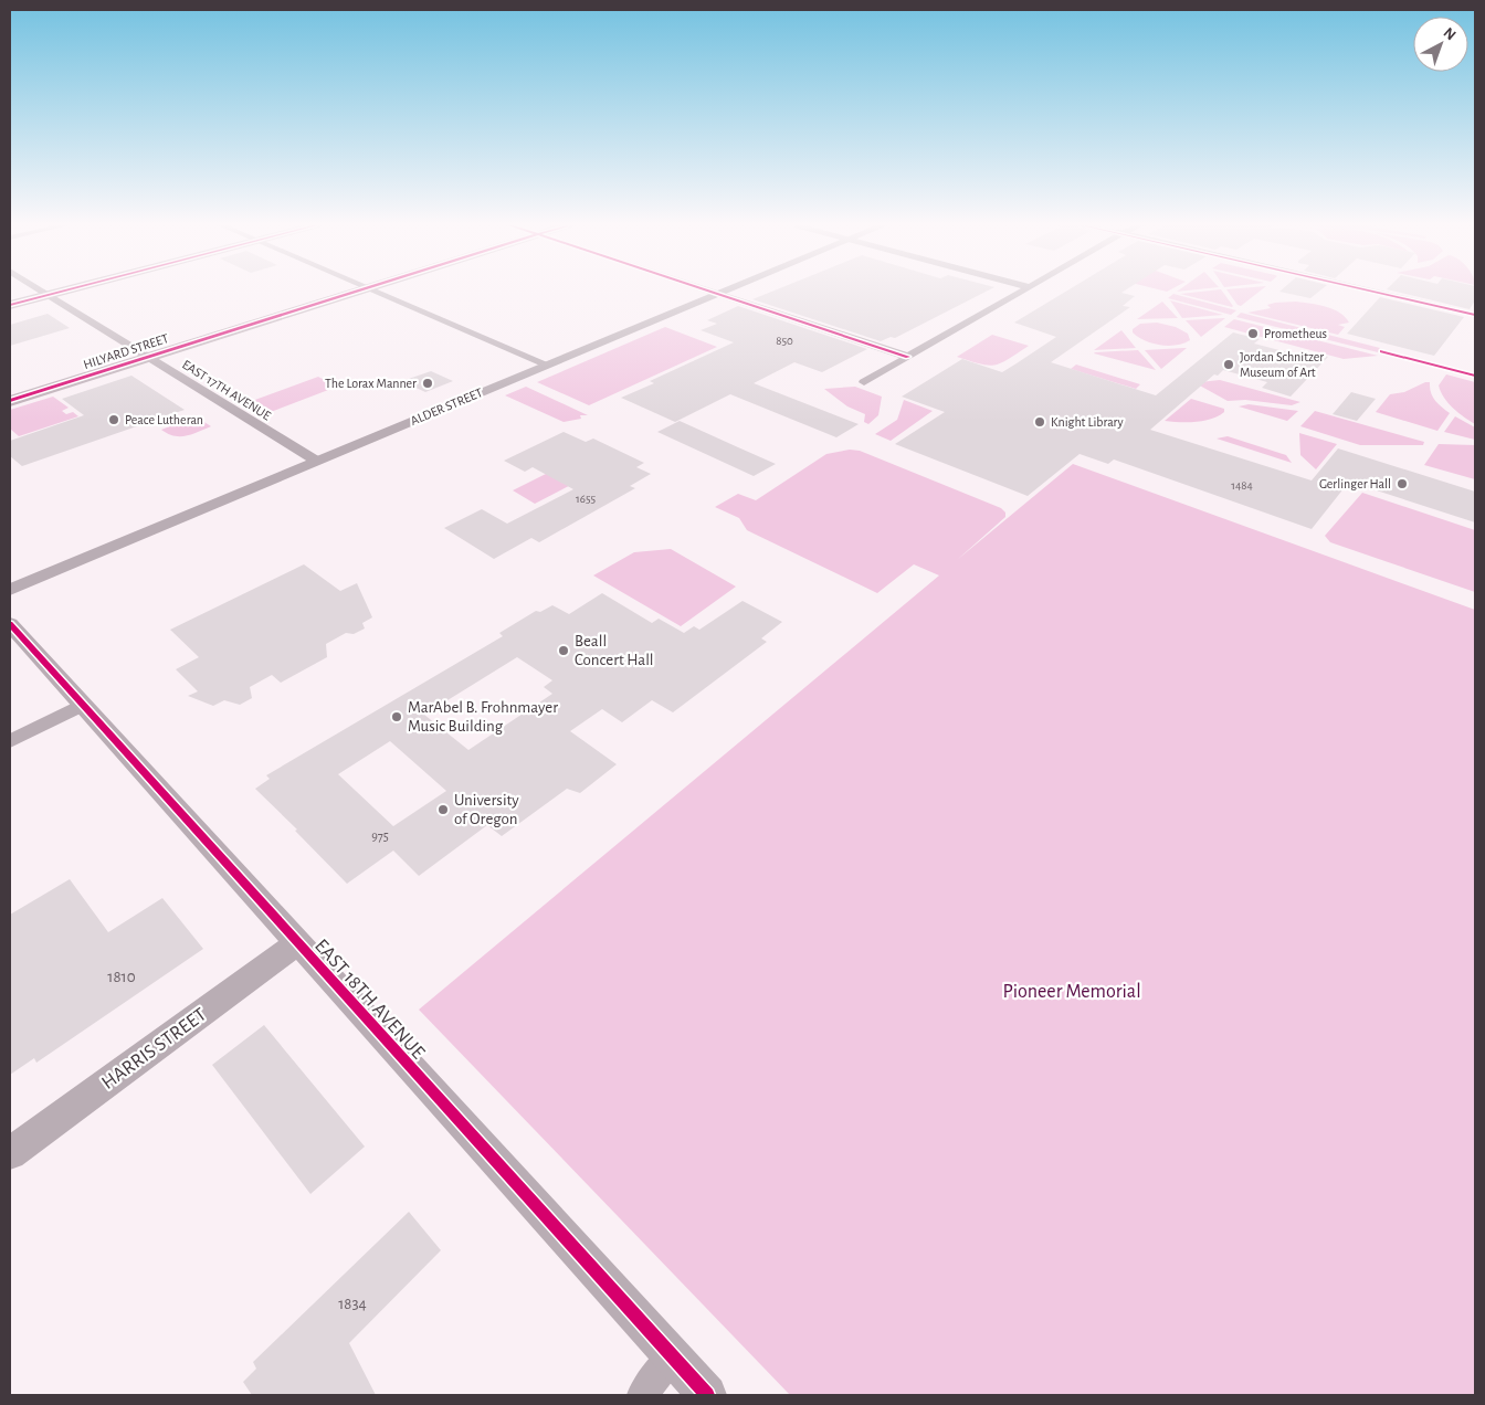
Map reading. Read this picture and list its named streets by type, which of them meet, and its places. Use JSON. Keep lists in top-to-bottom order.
{
  "streets": {
    "main road": ["HILYARD STREET"],
    "street": [
      "EAST 17TH AVENUE",
      "ALDER STREET",
      "EAST 18TH AVENUE",
      "HARRIS STREET"
    ]
  },
  "crossings": [
    ["HILYARD STREET", "EAST 17TH AVENUE"],
    ["EAST 17TH AVENUE", "ALDER STREET"],
    ["EAST 18TH AVENUE", "HARRIS STREET"]
  ],
  "parks": ["Pioneer Memorial"],
  "places": [
    "Prometheus",
    "Jordan Schnitzer Museum of Art",
    "The Lorax Manner",
    "Peace Lutheran",
    "Knight Library",
    "Gerlinger Hall",
    "Beall Concert Hall",
    "MarAbel B. Frohnmayer Music Building",
    "University of Oregon"
  ],
  "house_numbers": [
    "850",
    "1484",
    "1655",
    "975",
    "1810",
    "1834"
  ],
  "north": "top right"
}
